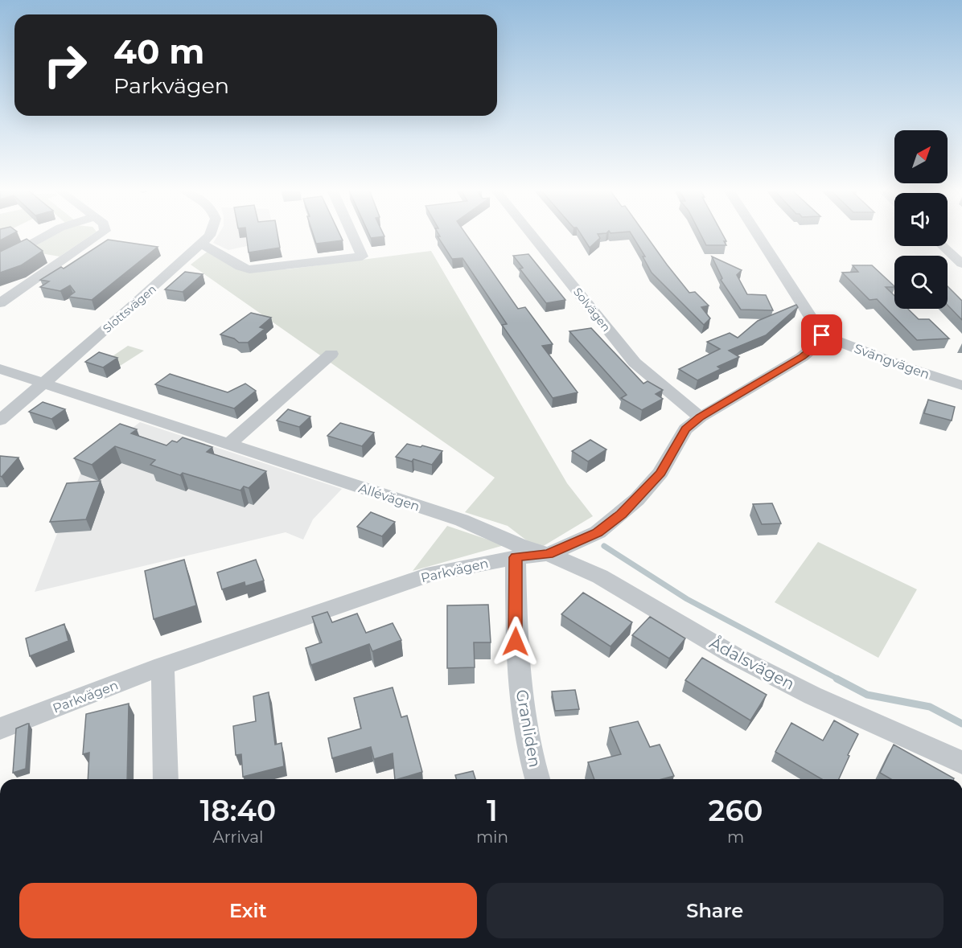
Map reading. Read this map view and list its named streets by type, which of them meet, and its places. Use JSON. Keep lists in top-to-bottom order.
{
  "streets": {
    "street": [
      "Slottsvägen",
      "Solvägen",
      "Svängvägen",
      "Allévägen",
      "Parkvägen",
      "Ådalsvägen",
      "Granliden"
    ]
  },
  "crossings": [
    ["Slottsvägen", "Allévägen"],
    ["Solvägen", "Parkvägen"],
    ["Svängvägen", "Parkvägen"],
    ["Allévägen", "Parkvägen"],
    ["Allévägen", "Ådalsvägen"],
    ["Parkvägen", "Ådalsvägen"],
    ["Parkvägen", "Granliden"]
  ],
  "north": "top right",
  "page": {
    "turn": ["40 m", "Parkvägen"],
    "eta": [
      "18:40",
      "Arrival",
      "1",
      "min",
      "260",
      "m"
    ],
    "buttons": ["Exit", "Share"]
  }
}
